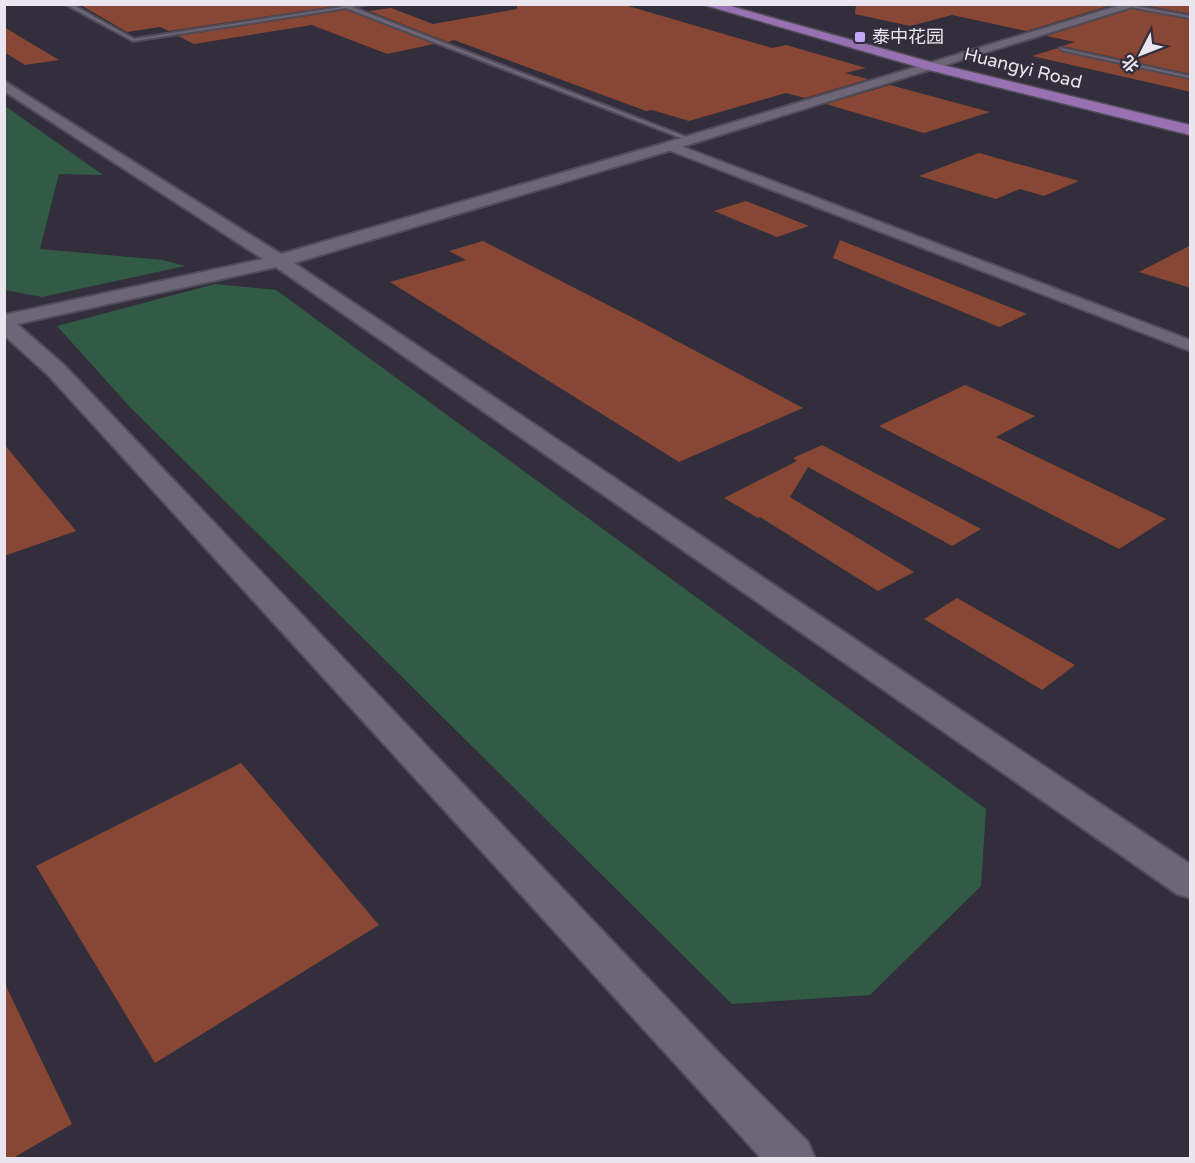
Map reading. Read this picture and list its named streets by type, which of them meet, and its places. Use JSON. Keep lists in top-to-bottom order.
{
  "streets": {
    "main road": ["Huangyi Road"]
  },
  "places": {
    "transit": ["泰中花园"]
  },
  "north": "bottom left"
}
